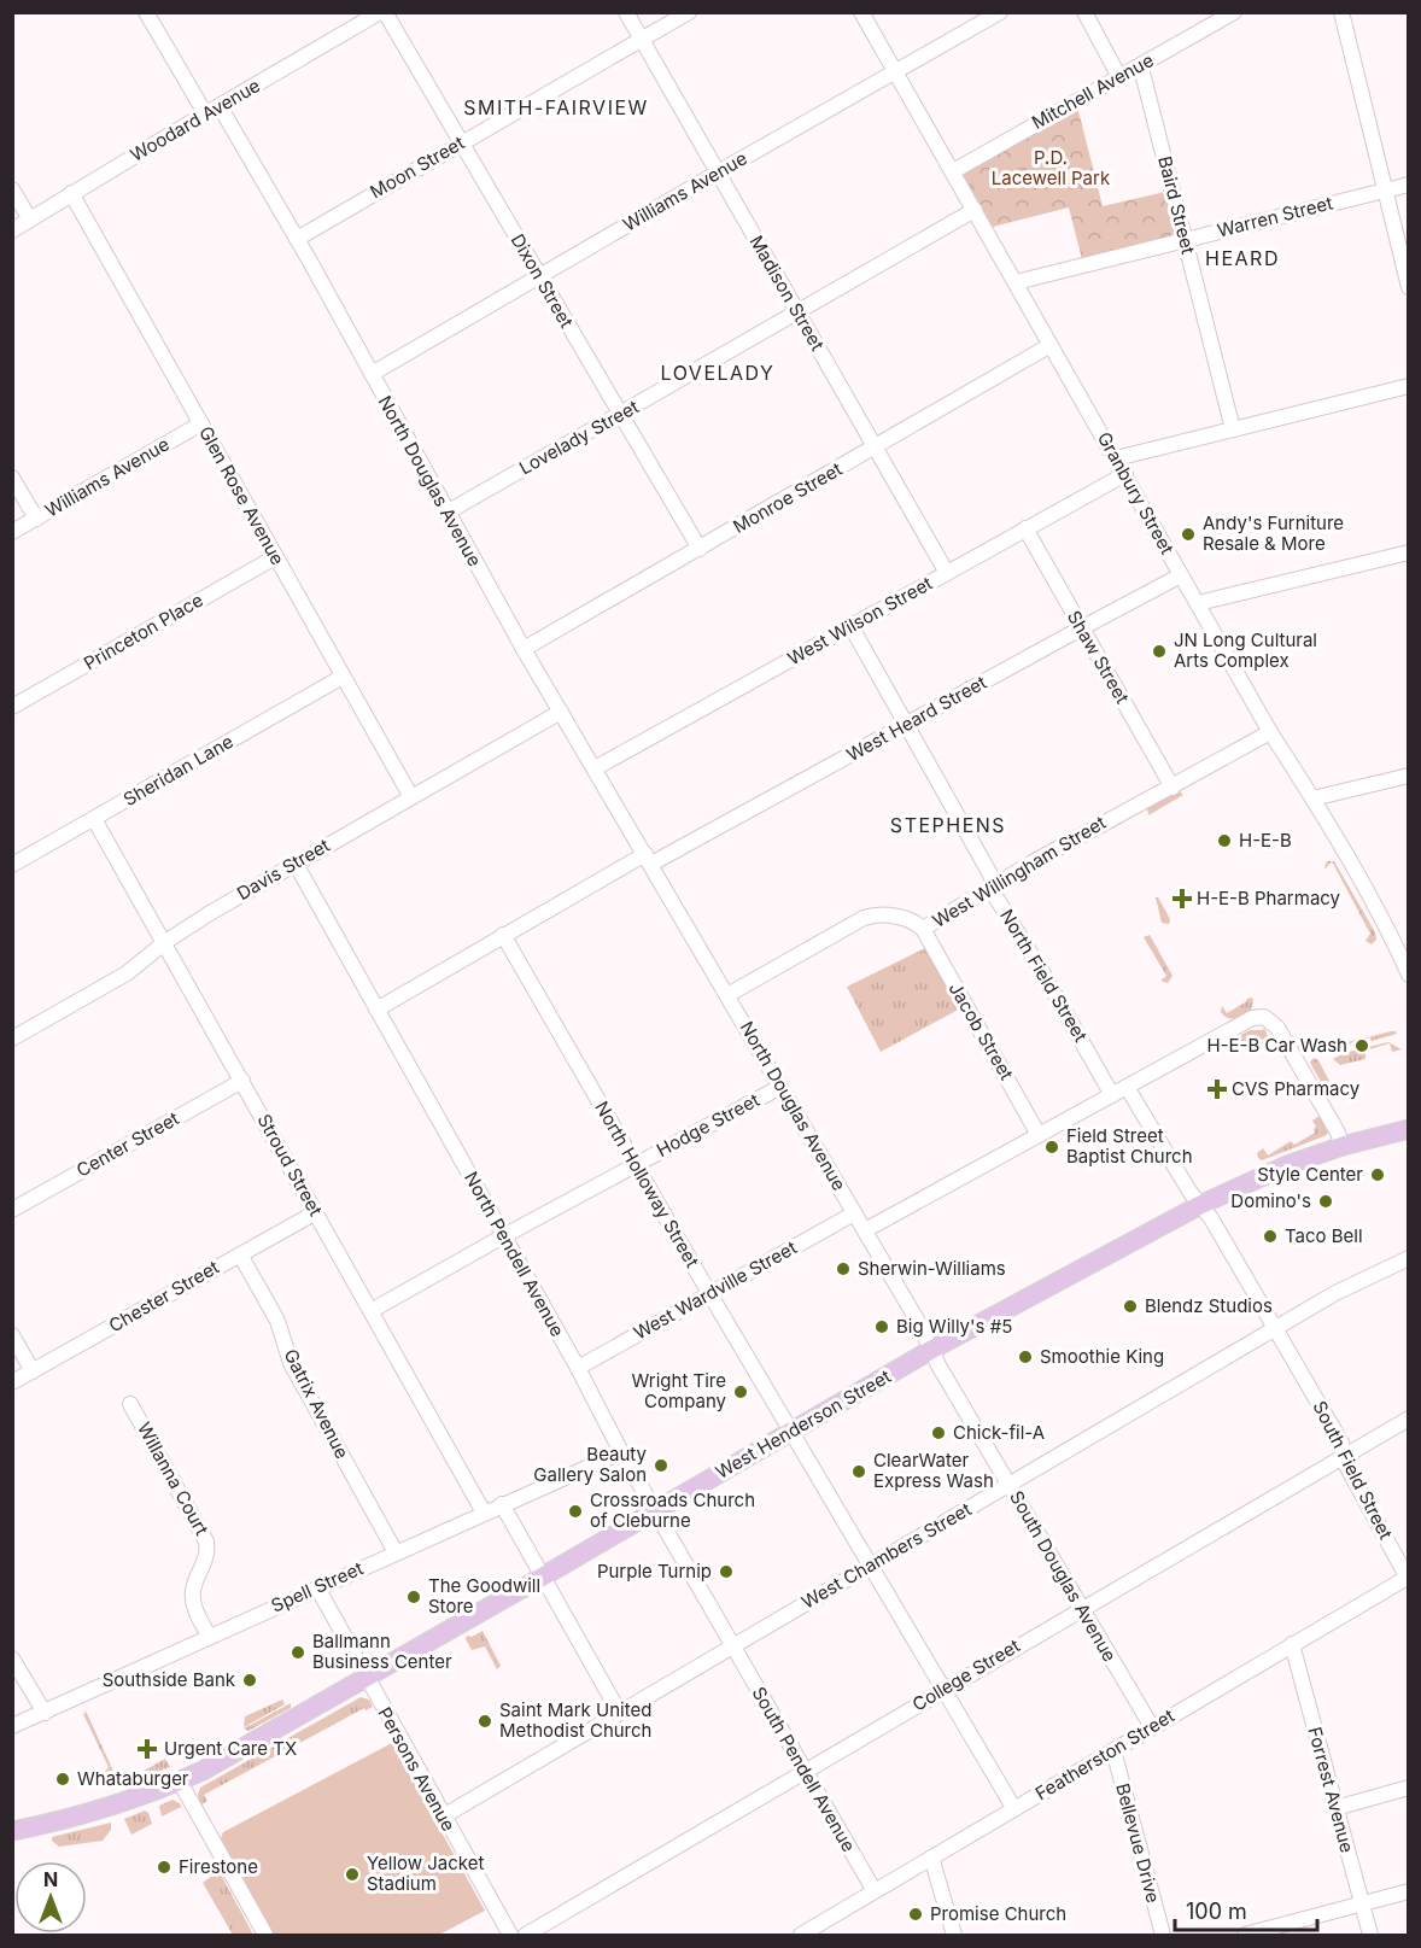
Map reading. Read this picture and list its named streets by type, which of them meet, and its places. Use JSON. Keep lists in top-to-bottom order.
{
  "streets": {
    "main road": ["West Henderson Street"],
    "street": [
      "Mitchell Avenue",
      "Woodard Avenue",
      "Moon Street",
      "Williams Avenue",
      "Baird Street",
      "Warren Street",
      "Dixon Street",
      "Madison Street",
      "Lovelady Street",
      "North Douglas Avenue",
      "Granbury Street",
      "Glen Rose Avenue",
      "Monroe Street",
      "West Wilson Street",
      "Princeton Place",
      "Shaw Street",
      "West Heard Street",
      "Sheridan Lane",
      "Davis Street",
      "West Willingham Street",
      "North Field Street",
      "Jacob Street",
      "Hodge Street",
      "Center Street",
      "Stroud Street",
      "North Holloway Street",
      "North Pendell Avenue",
      "West Wardville Street",
      "Chester Street",
      "Gatrix Avenue",
      "South Field Street",
      "Willanna Court",
      "West Chambers Street",
      "South Douglas Avenue",
      "Spell Street",
      "College Street",
      "Featherston Street",
      "Persons Avenue",
      "South Pendell Avenue",
      "Forrest Avenue",
      "Bellevue Drive"
    ]
  },
  "crossings": [
    ["Mitchell Avenue", "Baird Street"],
    ["Mitchell Avenue", "Granbury Street"],
    ["Woodard Avenue", "North Douglas Avenue"],
    ["Woodard Avenue", "Glen Rose Avenue"],
    ["Moon Street", "Dixon Street"],
    ["Moon Street", "Madison Street"],
    ["Moon Street", "North Douglas Avenue"],
    ["Williams Avenue", "Dixon Street"],
    ["Williams Avenue", "Madison Street"],
    ["Williams Avenue", "North Douglas Avenue"],
    ["Williams Avenue", "Granbury Street"],
    ["Williams Avenue", "Glen Rose Avenue"],
    ["Baird Street", "Warren Street"],
    ["Warren Street", "Granbury Street"],
    ["Dixon Street", "Lovelady Street"],
    ["Dixon Street", "Monroe Street"],
    ["Madison Street", "Lovelady Street"],
    ["Madison Street", "Monroe Street"],
    ["Madison Street", "West Wilson Street"],
    ["Lovelady Street", "North Douglas Avenue"],
    ["Lovelady Street", "Granbury Street"],
    ["North Douglas Avenue", "Monroe Street"],
    ["North Douglas Avenue", "West Wilson Street"],
    ["North Douglas Avenue", "West Heard Street"],
    ["North Douglas Avenue", "Davis Street"],
    ["North Douglas Avenue", "West Willingham Street"],
    ["North Douglas Avenue", "Hodge Street"],
    ["North Douglas Avenue", "West Wardville Street"],
    ["North Douglas Avenue", "West Henderson Street"],
    ["North Douglas Avenue", "South Douglas Avenue"],
    ["Granbury Street", "Monroe Street"],
    ["Granbury Street", "West Wilson Street"],
    ["Granbury Street", "West Heard Street"],
    ["Granbury Street", "West Willingham Street"],
    ["Glen Rose Avenue", "Princeton Place"],
    ["Glen Rose Avenue", "Sheridan Lane"],
    ["Glen Rose Avenue", "Davis Street"],
    ["West Wilson Street", "Shaw Street"],
    ["West Wilson Street", "North Field Street"],
    ["Shaw Street", "West Heard Street"],
    ["Shaw Street", "West Willingham Street"],
    ["West Heard Street", "North Field Street"],
    ["West Heard Street", "North Holloway Street"],
    ["West Heard Street", "North Pendell Avenue"],
    ["Sheridan Lane", "Stroud Street"],
    ["Davis Street", "Stroud Street"],
    ["Davis Street", "North Pendell Avenue"],
    ["West Willingham Street", "North Field Street"],
    ["West Willingham Street", "Jacob Street"],
    ["North Field Street", "West Henderson Street"],
    ["North Field Street", "South Field Street"],
    ["North Field Street", "West Chambers Street"],
    ["Hodge Street", "Stroud Street"],
    ["Hodge Street", "North Holloway Street"],
    ["Hodge Street", "North Pendell Avenue"],
    ["Center Street", "Stroud Street"],
    ["Stroud Street", "Chester Street"],
    ["Stroud Street", "Spell Street"],
    ["North Holloway Street", "West Wardville Street"],
    ["North Holloway Street", "West Henderson Street"],
    ["North Holloway Street", "West Chambers Street"],
    ["North Holloway Street", "College Street"],
    ["North Holloway Street", "Featherston Street"],
    ["North Pendell Avenue", "West Wardville Street"],
    ["North Pendell Avenue", "West Henderson Street"],
    ["North Pendell Avenue", "West Chambers Street"],
    ["North Pendell Avenue", "Spell Street"],
    ["North Pendell Avenue", "South Pendell Avenue"],
    ["Chester Street", "Gatrix Avenue"],
    ["Gatrix Avenue", "Spell Street"],
    ["West Henderson Street", "South Douglas Avenue"],
    ["West Henderson Street", "Persons Avenue"],
    ["South Field Street", "West Chambers Street"],
    ["South Field Street", "College Street"],
    ["South Field Street", "Featherston Street"],
    ["Willanna Court", "Spell Street"],
    ["West Chambers Street", "South Douglas Avenue"],
    ["West Chambers Street", "Persons Avenue"],
    ["West Chambers Street", "South Pendell Avenue"],
    ["South Douglas Avenue", "College Street"],
    ["South Douglas Avenue", "Featherston Street"],
    ["Spell Street", "Persons Avenue"],
    ["College Street", "South Pendell Avenue"],
    ["Featherston Street", "South Pendell Avenue"],
    ["Featherston Street", "Forrest Avenue"],
    ["Featherston Street", "Bellevue Drive"]
  ],
  "districts": [
    "SMITH-FAIRVIEW",
    "HEARD",
    "LOVELADY",
    "STEPHENS"
  ],
  "parks": ["P.D. Lacewell Park"],
  "places": {
    "other": [
      "Andy's Furniture Resale & More",
      "JN Long Cultural Arts Complex",
      "H-E-B",
      "H-E-B Car Wash",
      "Field Street Baptist Church",
      "Style Center",
      "Domino's",
      "Taco Bell",
      "Sherwin-Williams",
      "Blendz Studios",
      "Big Willy's #5",
      "Smoothie King",
      "Wright Tire Company",
      "Chick-fil-A",
      "Beauty Gallery Salon",
      "ClearWater Express Wash",
      "Crossroads Church of Cleburne",
      "Purple Turnip",
      "The Goodwill Store",
      "Ballmann Business Center",
      "Southside Bank",
      "Saint Mark United Methodist Church",
      "Whataburger",
      "Firestone",
      "Yellow Jacket Stadium",
      "Promise Church"
    ],
    "health": ["H-E-B Pharmacy", "CVS Pharmacy", "Urgent Care TX"]
  },
  "scale_bar": "100 m",
  "north": "top"
}
